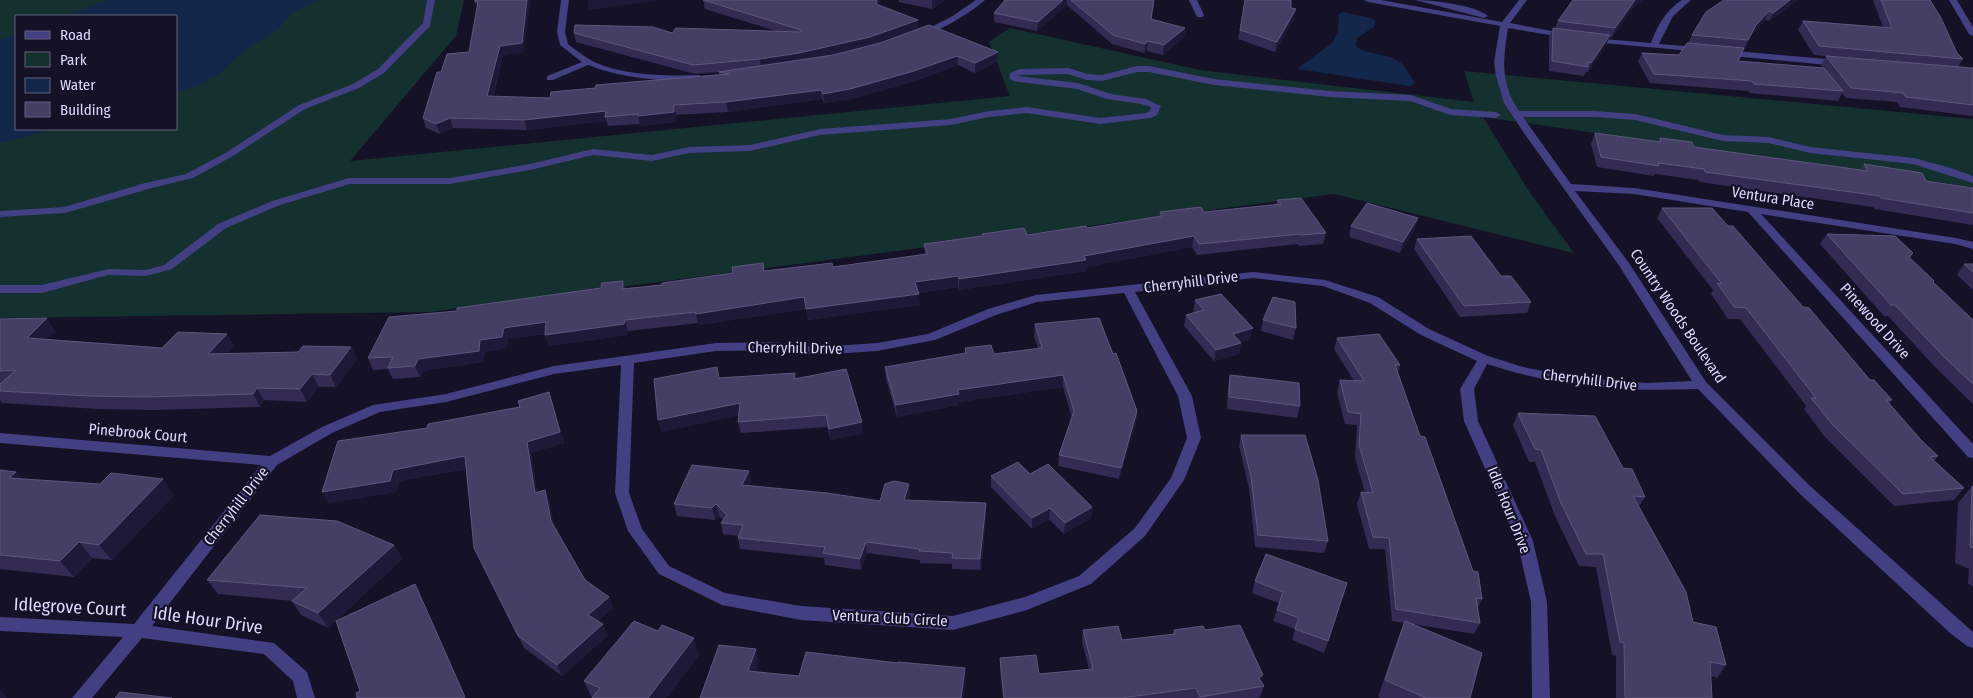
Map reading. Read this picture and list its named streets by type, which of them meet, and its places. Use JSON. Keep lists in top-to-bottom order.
{
  "streets": {
    "street": [
      "Ventura Place",
      "Cherryhill Drive",
      "Country Woods Boulevard",
      "Pinewood Drive",
      "Pinebrook Court",
      "Idle Hour Drive",
      "Idlegrove Court",
      "Ventura Club Circle"
    ]
  },
  "crossings": [
    ["Ventura Place", "Country Woods Boulevard"],
    ["Ventura Place", "Pinewood Drive"],
    ["Cherryhill Drive", "Country Woods Boulevard"],
    ["Cherryhill Drive", "Pinebrook Court"],
    ["Cherryhill Drive", "Idle Hour Drive"],
    ["Cherryhill Drive", "Idlegrove Court"],
    ["Cherryhill Drive", "Ventura Club Circle"],
    ["Idle Hour Drive", "Idlegrove Court"]
  ],
  "legend": [
    "Road",
    "Park",
    "Water",
    "Building"
  ]
}
